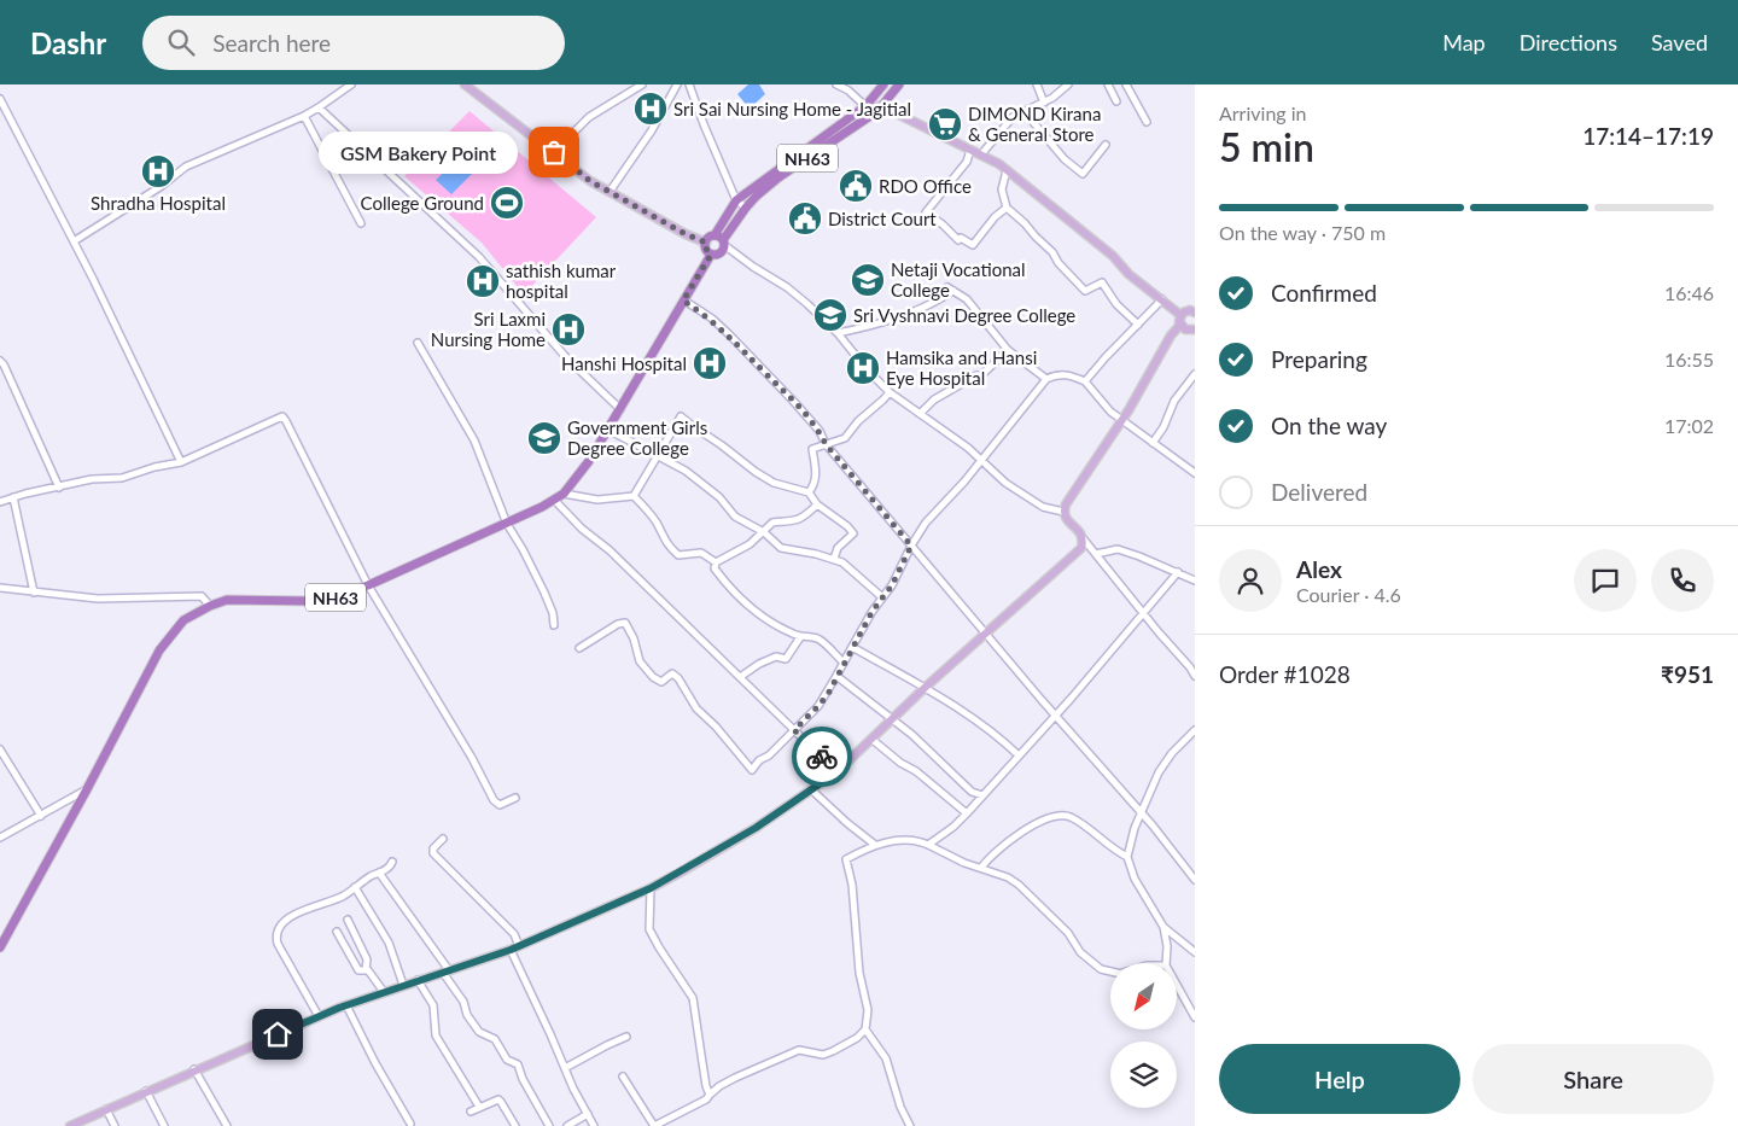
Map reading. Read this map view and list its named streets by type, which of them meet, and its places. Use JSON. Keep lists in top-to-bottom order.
{
  "streets": {
    "highway": ["NH63"]
  },
  "places": {
    "hospital": [
      "Sri Sai Nursing Home - Jagitial",
      "Shradha Hospital",
      "sathish kumar hospital",
      "Sri Laxmi Nursing Home",
      "Hanshi Hospital",
      "Hamsika and Hansi Eye Hospital"
    ],
    "supermarket": ["DIMOND Kirana & General Store"],
    "other": ["GSM Bakery Point"],
    "public building": ["RDO Office", "District Court"],
    "sports": ["College Ground"],
    "school or university": ["Netaji Vocational College", "Sri Vyshnavi Degree College", "Government Girls Degree College"]
  },
  "north": "bottom left",
  "page": {
    "header": "Dashr",
    "search": "Search here",
    "nav": ["Map", "Directions", "Saved"],
    "heading": ["5 min", "Arriving in", "17:14–17:19"],
    "panel": [
      "Alex",
      "Courier · 4.6",
      "Order #1028",
      "₹951"
    ],
    "bubble": "GSM Bakery Point",
    "bar": "On the way · 750 m",
    "list": [
      ["Confirmed", "16:46"],
      ["Preparing", "16:55"],
      ["On the way", "17:02"],
      "Delivered"
    ],
    "buttons": ["Help", "Share"]
  }
}
